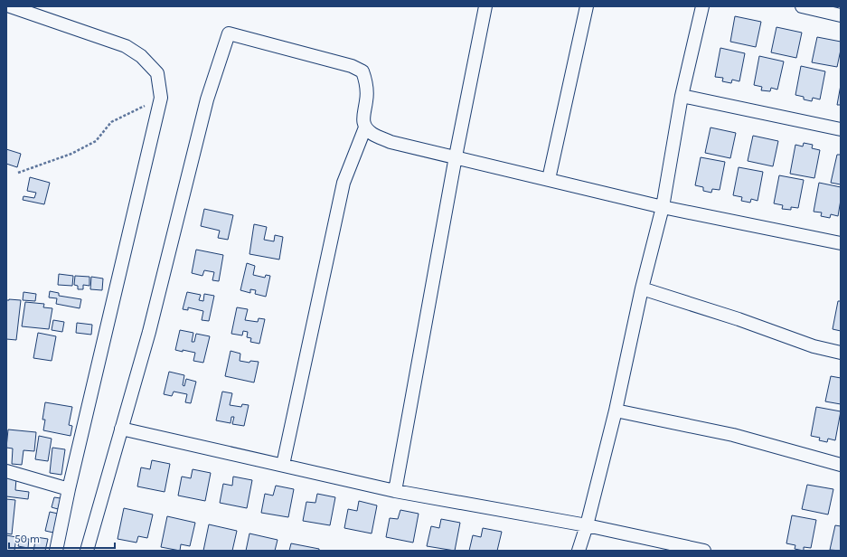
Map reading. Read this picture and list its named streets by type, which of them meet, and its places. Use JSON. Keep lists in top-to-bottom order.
{
  "scale_bar": "50 m"
}
